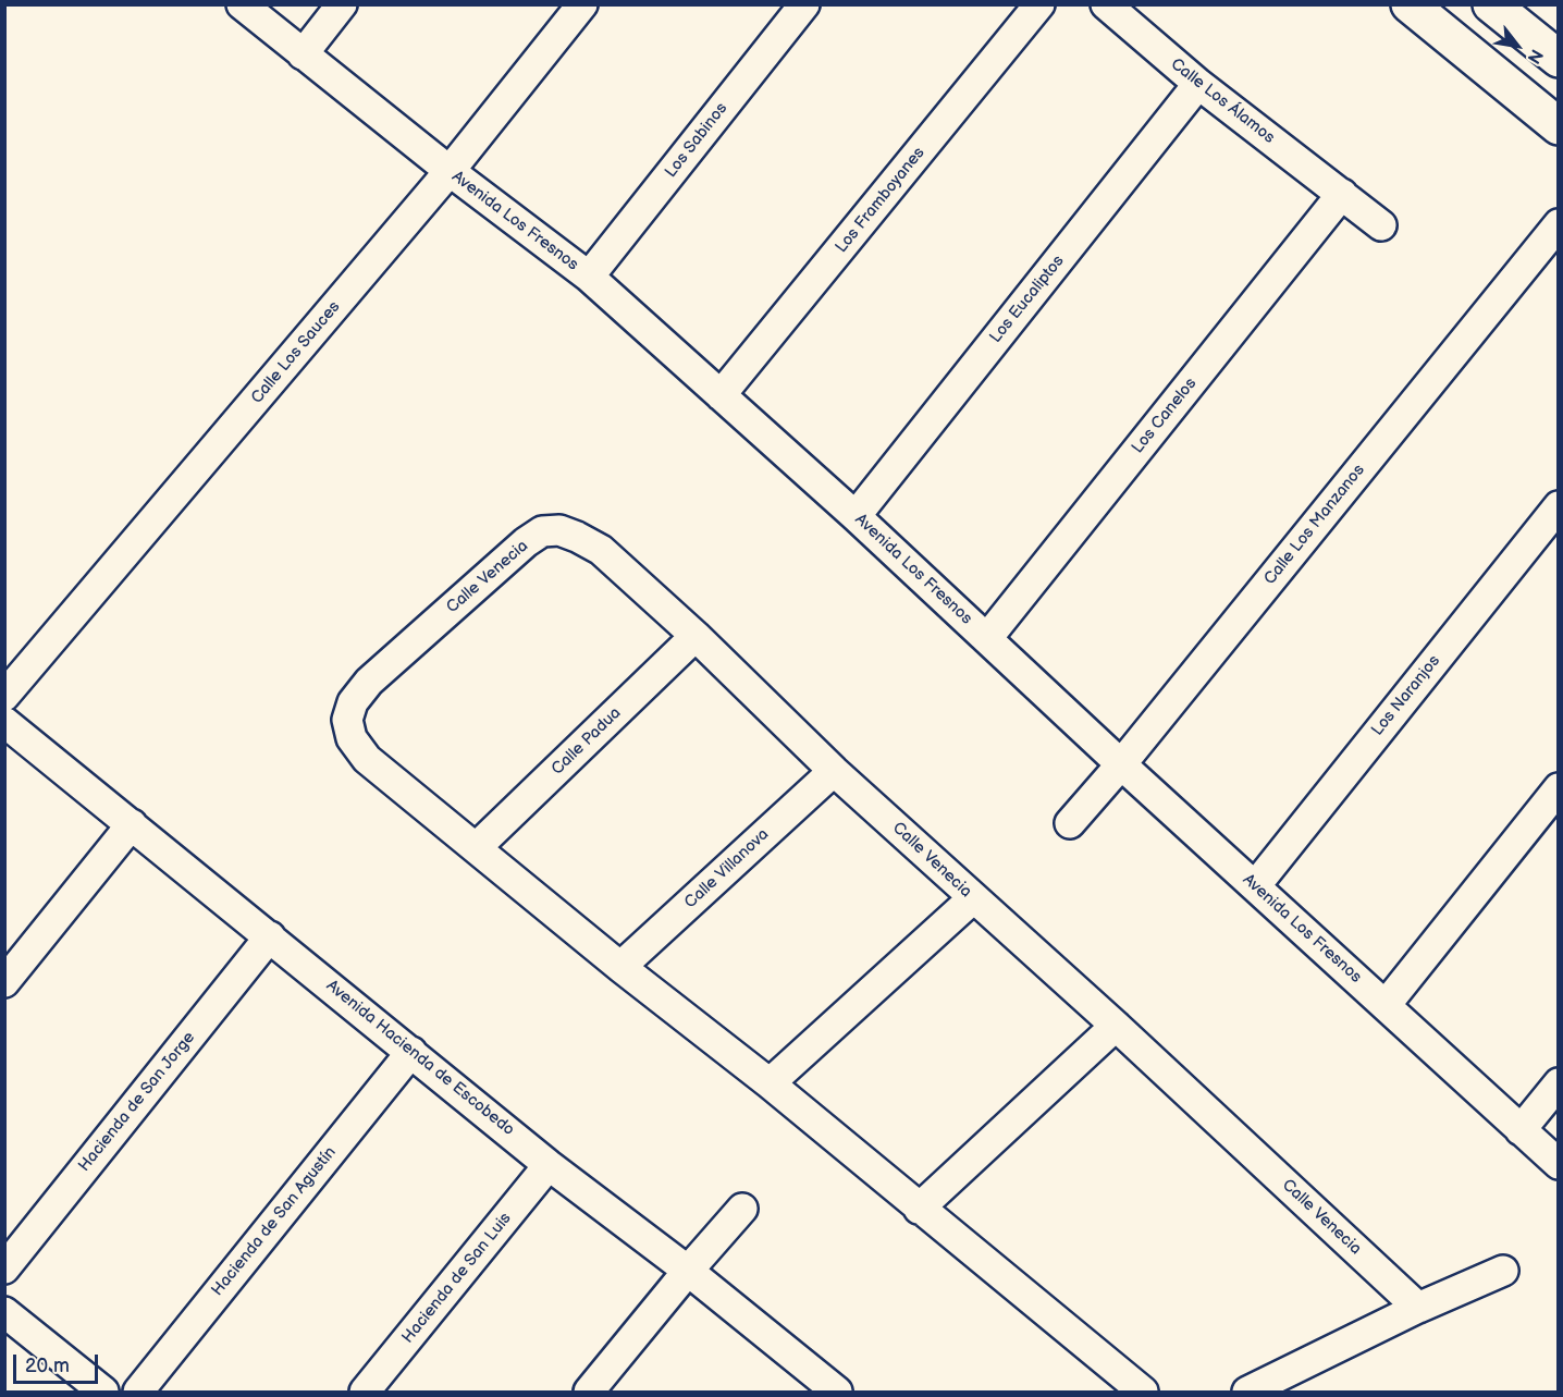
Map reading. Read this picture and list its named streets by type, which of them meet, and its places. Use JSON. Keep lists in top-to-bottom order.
{
  "streets": {
    "street": [
      "Calle Los Álamos",
      "Los Sabinos",
      "Los Framboyanes",
      "Avenida Los Fresnos",
      "Los Eucaliptos",
      "Calle Los Sauces",
      "Los Canelos",
      "Calle Los Manzanos",
      "Calle Venecia",
      "Los Naranjos",
      "Calle Padua",
      "Calle Villanova",
      "Avenida Hacienda de Escobedo",
      "Hacienda de San Jorge",
      "Hacienda de San Agustín",
      "Hacienda de San Luis"
    ]
  },
  "crossings": [
    ["Calle Los Álamos", "Los Eucaliptos"],
    ["Calle Los Álamos", "Los Canelos"],
    ["Los Sabinos", "Avenida Los Fresnos"],
    ["Los Framboyanes", "Avenida Los Fresnos"],
    ["Avenida Los Fresnos", "Los Eucaliptos"],
    ["Avenida Los Fresnos", "Calle Los Sauces"],
    ["Avenida Los Fresnos", "Los Canelos"],
    ["Avenida Los Fresnos", "Calle Los Manzanos"],
    ["Avenida Los Fresnos", "Los Naranjos"],
    ["Calle Venecia", "Calle Padua"],
    ["Calle Venecia", "Calle Villanova"],
    ["Avenida Hacienda de Escobedo", "Hacienda de San Jorge"],
    ["Avenida Hacienda de Escobedo", "Hacienda de San Agustín"],
    ["Avenida Hacienda de Escobedo", "Hacienda de San Luis"]
  ],
  "scale_bar": "20 m",
  "north": "bottom right"
}
